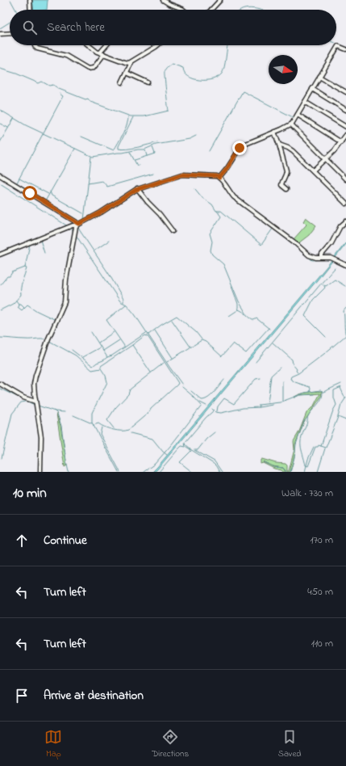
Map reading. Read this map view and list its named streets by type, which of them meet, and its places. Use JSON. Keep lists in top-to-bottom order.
{
  "north": "right",
  "page": {
    "search": "Search here",
    "heading": ["10 min", "Walk · 730 m"],
    "list": [
      ["Continue", "170 m"],
      ["Turn left", "450 m"],
      ["Turn left", "110 m"],
      "Arrive at destination"
    ],
    "nav": ["Map", "Directions", "Saved"]
  }
}
